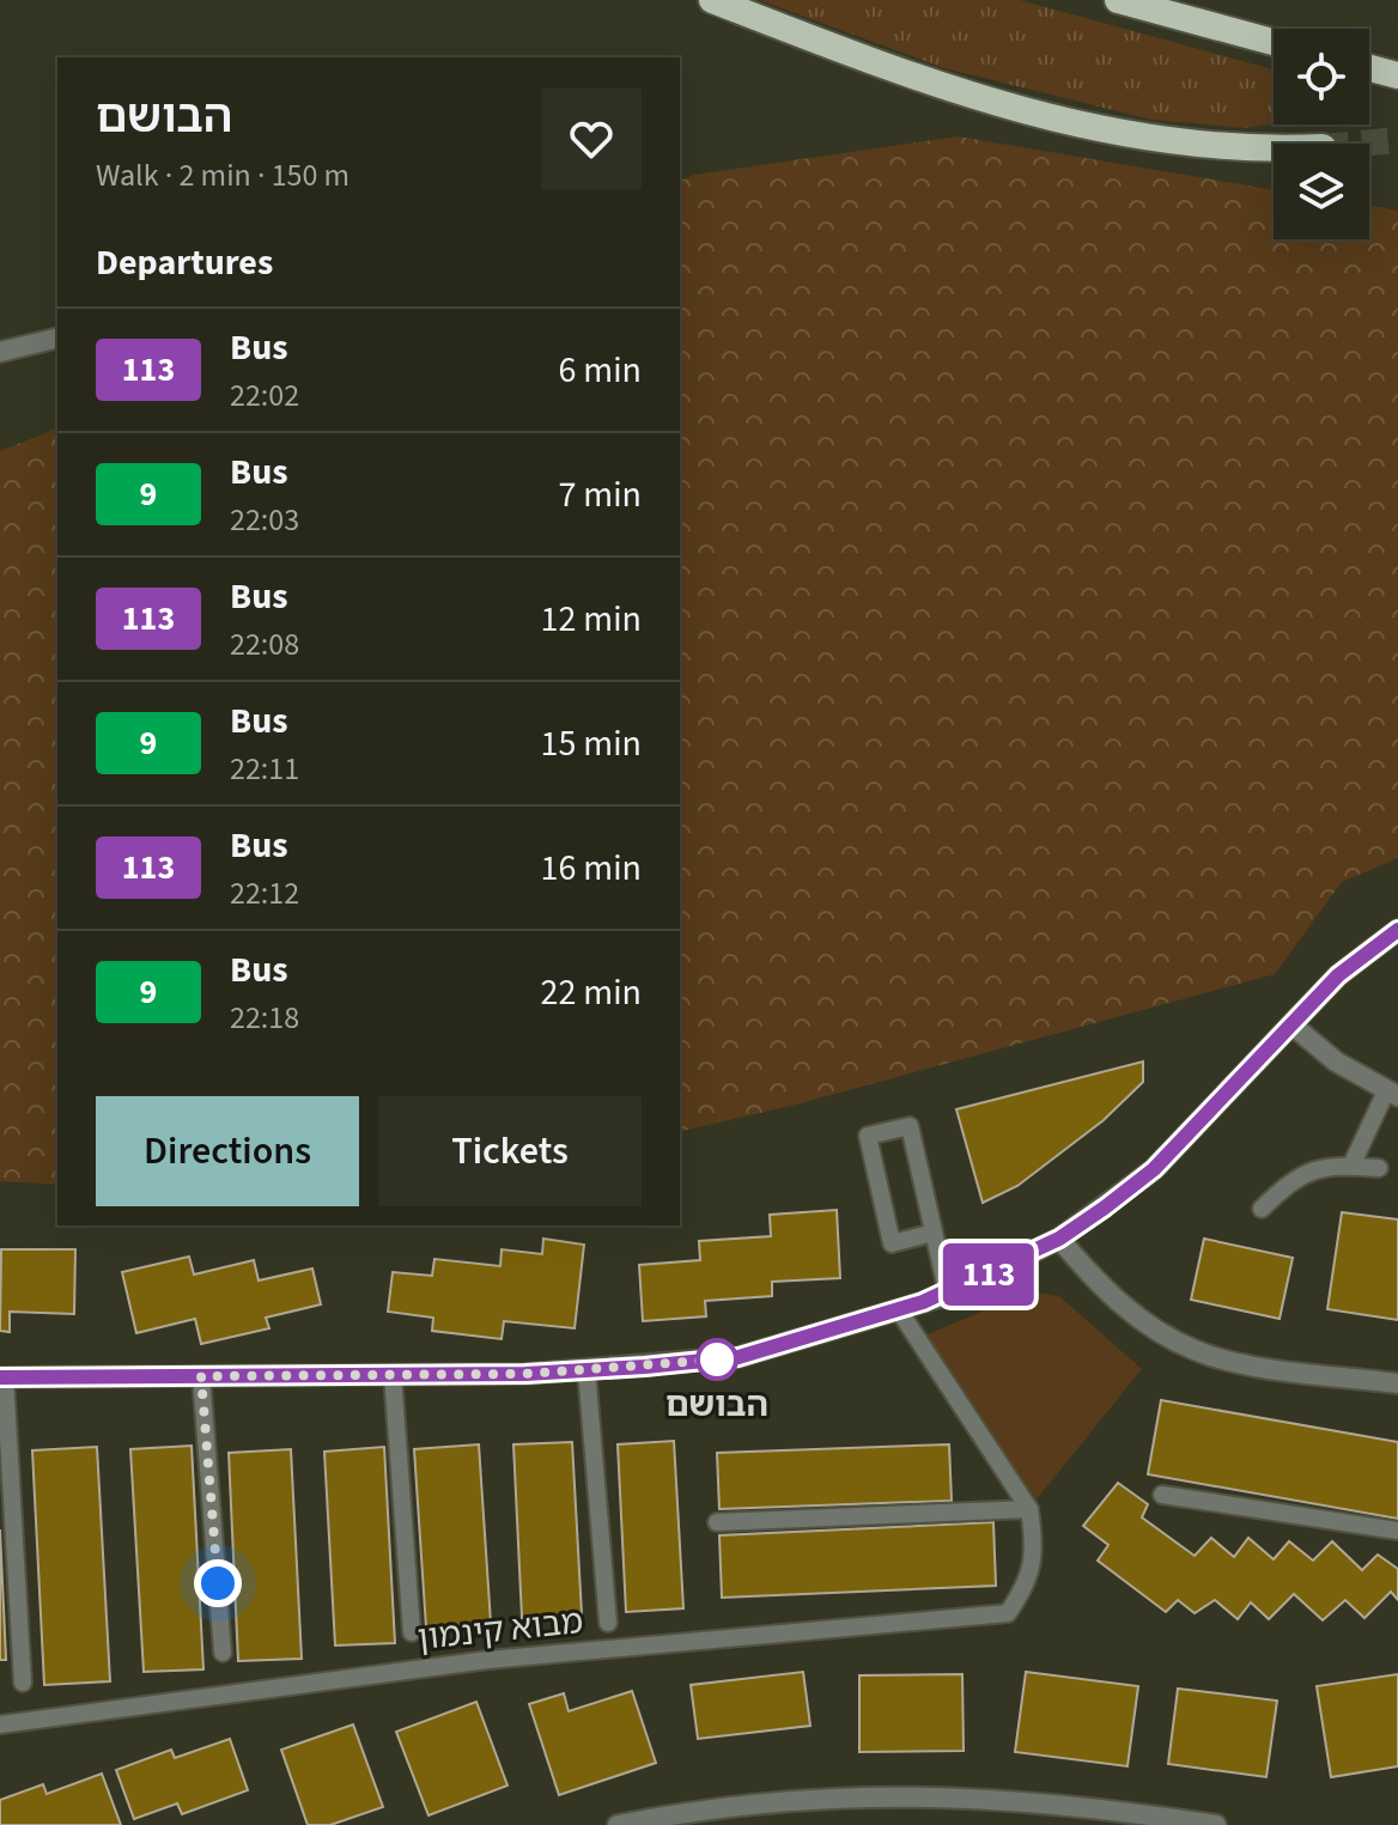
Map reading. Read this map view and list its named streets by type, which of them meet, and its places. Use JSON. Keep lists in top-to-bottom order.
{
  "streets": {
    "lane": ["מבוא קינמון"]
  },
  "places": ["הבושם"],
  "lines": ["bus line 113"],
  "page": {
    "on_map": "113",
    "heading": [
      ["הבושם", "Walk · 2 min · 150 m"],
      "Departures"
    ],
    "list": [
      {
        "mark": "113",
        "name": "Bus",
        "note": "22:02",
        "value": "6 min"
      },
      {
        "mark": "9",
        "name": "Bus",
        "note": "22:03",
        "value": "7 min"
      },
      {
        "mark": "113",
        "name": "Bus",
        "note": "22:08",
        "value": "12 min"
      },
      {
        "mark": "9",
        "name": "Bus",
        "note": "22:11",
        "value": "15 min"
      },
      {
        "mark": "113",
        "name": "Bus",
        "note": "22:12",
        "value": "16 min"
      },
      {
        "mark": "9",
        "name": "Bus",
        "note": "22:18",
        "value": "22 min"
      }
    ],
    "buttons": ["Directions", "Tickets"]
  }
}
